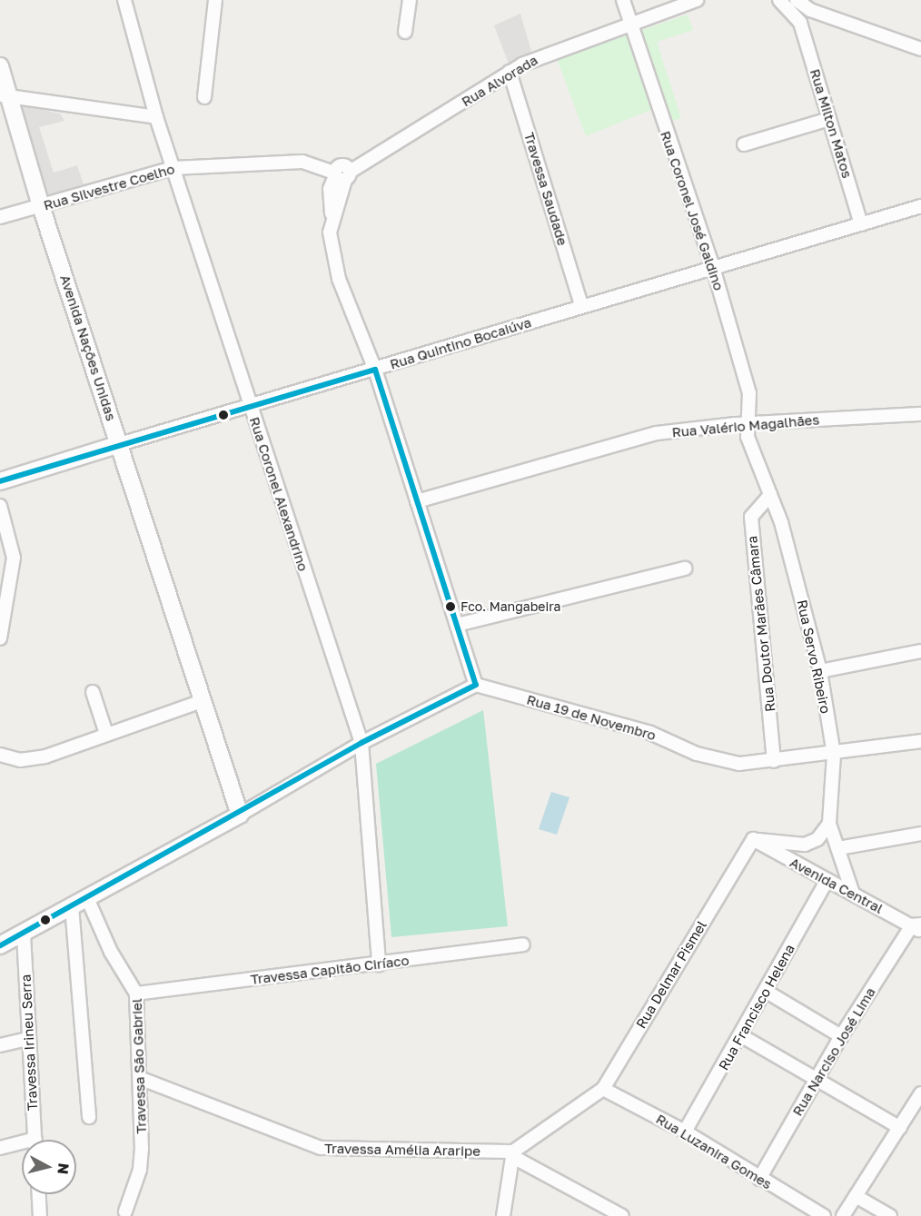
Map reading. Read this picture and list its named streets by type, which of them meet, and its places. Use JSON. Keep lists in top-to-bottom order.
{
  "streets": {
    "street": [
      "Rua Alvorada",
      "Rua Milton Matos",
      "Rua Silvestre Coelho",
      "Travessa Saudade",
      "Rua Coronel José Galdino",
      "Rua Quintino Bocaiúva",
      "Avenida Nações Unidas",
      "Rua Valério Magalhães",
      "Rua Coronel Alexandrino",
      "Rua Doutor Marães Câmara",
      "Rua Servo Ribeiro",
      "Rua 19 de Novembro",
      "Avenida Central",
      "Travessa Capitão Ciríaco",
      "Rua Delmar Pismel",
      "Rua Francisco Helena",
      "Travessa Irineu Serra",
      "Rua Narciso José Lima",
      "Travessa São Gabriel",
      "Travessa Amélia Araripe",
      "Rua Luzanira Gomes"
    ]
  },
  "crossings": [
    ["Rua Alvorada", "Rua Silvestre Coelho"],
    ["Rua Alvorada", "Travessa Saudade"],
    ["Rua Alvorada", "Rua Coronel José Galdino"],
    ["Rua Milton Matos", "Rua Quintino Bocaiúva"],
    ["Rua Silvestre Coelho", "Avenida Nações Unidas"],
    ["Rua Silvestre Coelho", "Rua Coronel Alexandrino"],
    ["Travessa Saudade", "Rua Quintino Bocaiúva"],
    ["Rua Coronel José Galdino", "Rua Quintino Bocaiúva"],
    ["Rua Coronel José Galdino", "Rua Valério Magalhães"],
    ["Rua Coronel José Galdino", "Rua Servo Ribeiro"],
    ["Rua Quintino Bocaiúva", "Avenida Nações Unidas"],
    ["Rua Quintino Bocaiúva", "Rua Coronel Alexandrino"],
    ["Rua Valério Magalhães", "Rua Servo Ribeiro"],
    ["Rua Coronel Alexandrino", "Travessa Capitão Ciríaco"],
    ["Rua Doutor Marães Câmara", "Rua Servo Ribeiro"],
    ["Rua Doutor Marães Câmara", "Rua 19 de Novembro"],
    ["Rua Servo Ribeiro", "Rua 19 de Novembro"],
    ["Rua Servo Ribeiro", "Avenida Central"],
    ["Avenida Central", "Rua Delmar Pismel"],
    ["Avenida Central", "Rua Francisco Helena"],
    ["Avenida Central", "Rua Narciso José Lima"],
    ["Travessa Capitão Ciríaco", "Travessa São Gabriel"],
    ["Rua Delmar Pismel", "Travessa Amélia Araripe"],
    ["Rua Delmar Pismel", "Rua Luzanira Gomes"],
    ["Rua Francisco Helena", "Rua Luzanira Gomes"],
    ["Rua Narciso José Lima", "Rua Luzanira Gomes"],
    ["Travessa São Gabriel", "Travessa Amélia Araripe"]
  ],
  "places": ["Fco. Mangabeira"],
  "north": "right"
}
